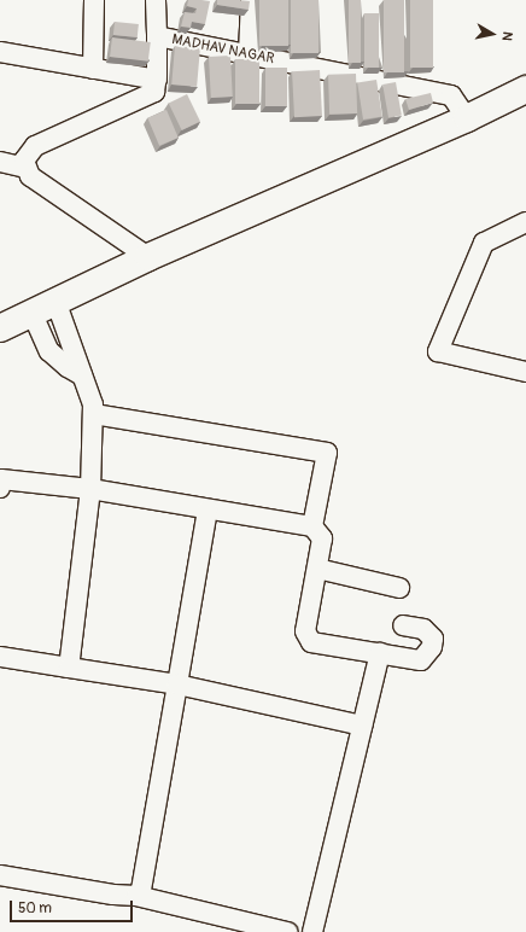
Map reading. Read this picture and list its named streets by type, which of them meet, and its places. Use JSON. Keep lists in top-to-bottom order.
{
  "streets": {
    "street": ["MADHAV NAGAR"]
  },
  "scale_bar": "50 m",
  "north": "right"
}
